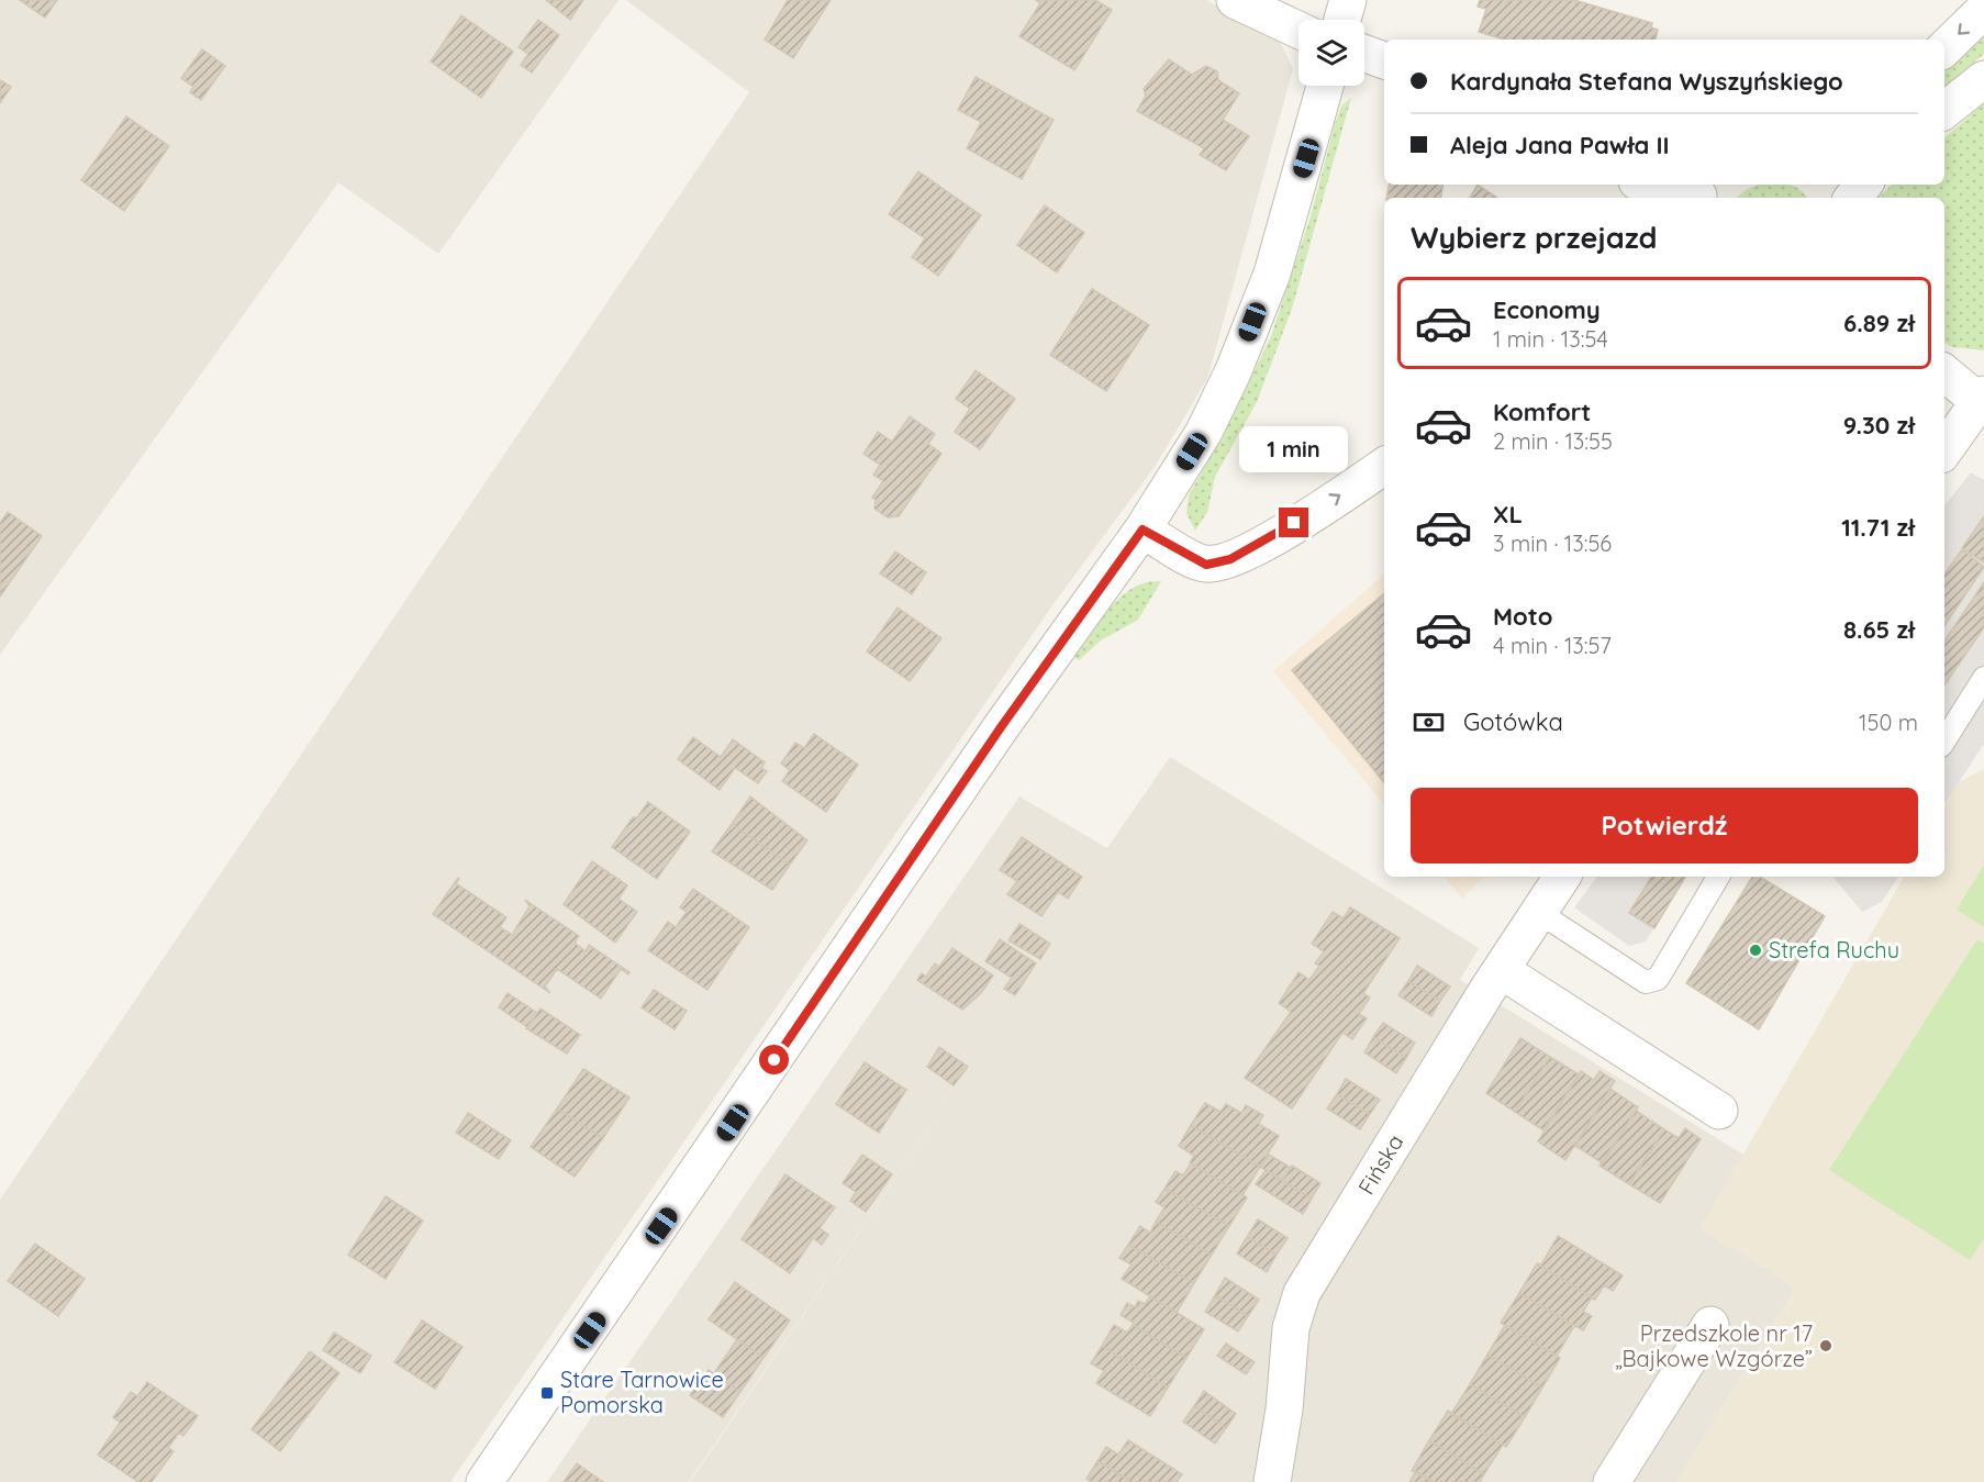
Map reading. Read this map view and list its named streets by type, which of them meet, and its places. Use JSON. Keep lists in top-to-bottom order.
{
  "streets": {
    "street": ["Fińska"]
  },
  "places": {
    "other": ["Strefa Ruchu", "Przedszkole nr 17 „Bajkowe Wzgórze”"],
    "transit": ["Stare Tarnowice Pomorska"]
  },
  "page": {
    "banner": ["Kardynała Stefana Wyszyńskiego", "Aleja Jana Pawła II"],
    "heading": "Wybierz przejazd",
    "list": [
      {
        "name": "Economy",
        "note": "1 min · 13:54",
        "value": "6.89 zł"
      },
      {
        "name": "Komfort",
        "note": "2 min · 13:55",
        "value": "9.30 zł"
      },
      {
        "name": "XL",
        "note": "3 min · 13:56",
        "value": "11.71 zł"
      },
      {
        "name": "Moto",
        "note": "4 min · 13:57",
        "value": "8.65 zł"
      }
    ],
    "bubble": "1 min",
    "pay": ["Gotówka", "150 m"],
    "buttons": "Potwierdź"
  }
}
